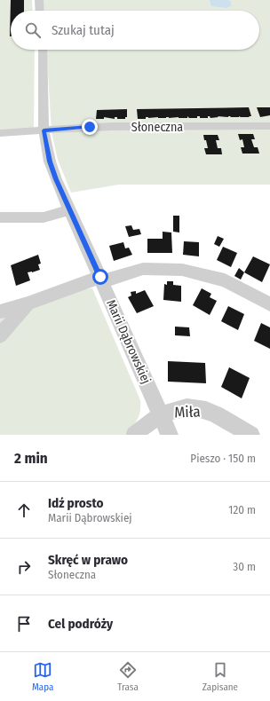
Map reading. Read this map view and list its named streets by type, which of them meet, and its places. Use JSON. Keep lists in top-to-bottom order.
{
  "streets": {
    "street": ["Słoneczna", "Marii Dąbrowskiej", "Miła"]
  },
  "crossings": [
    ["Słoneczna", "Marii Dąbrowskiej"],
    ["Marii Dąbrowskiej", "Miła"]
  ],
  "page": {
    "search": "Szukaj tutaj",
    "heading": ["2 min", "Pieszo · 150 m"],
    "list": [
      ["Idź prosto", "Marii Dąbrowskiej", "120 m"],
      ["Skręć w prawo", "Słoneczna", "30 m"],
      "Cel podróży"
    ],
    "nav": ["Mapa", "Trasa", "Zapisane"]
  }
}
